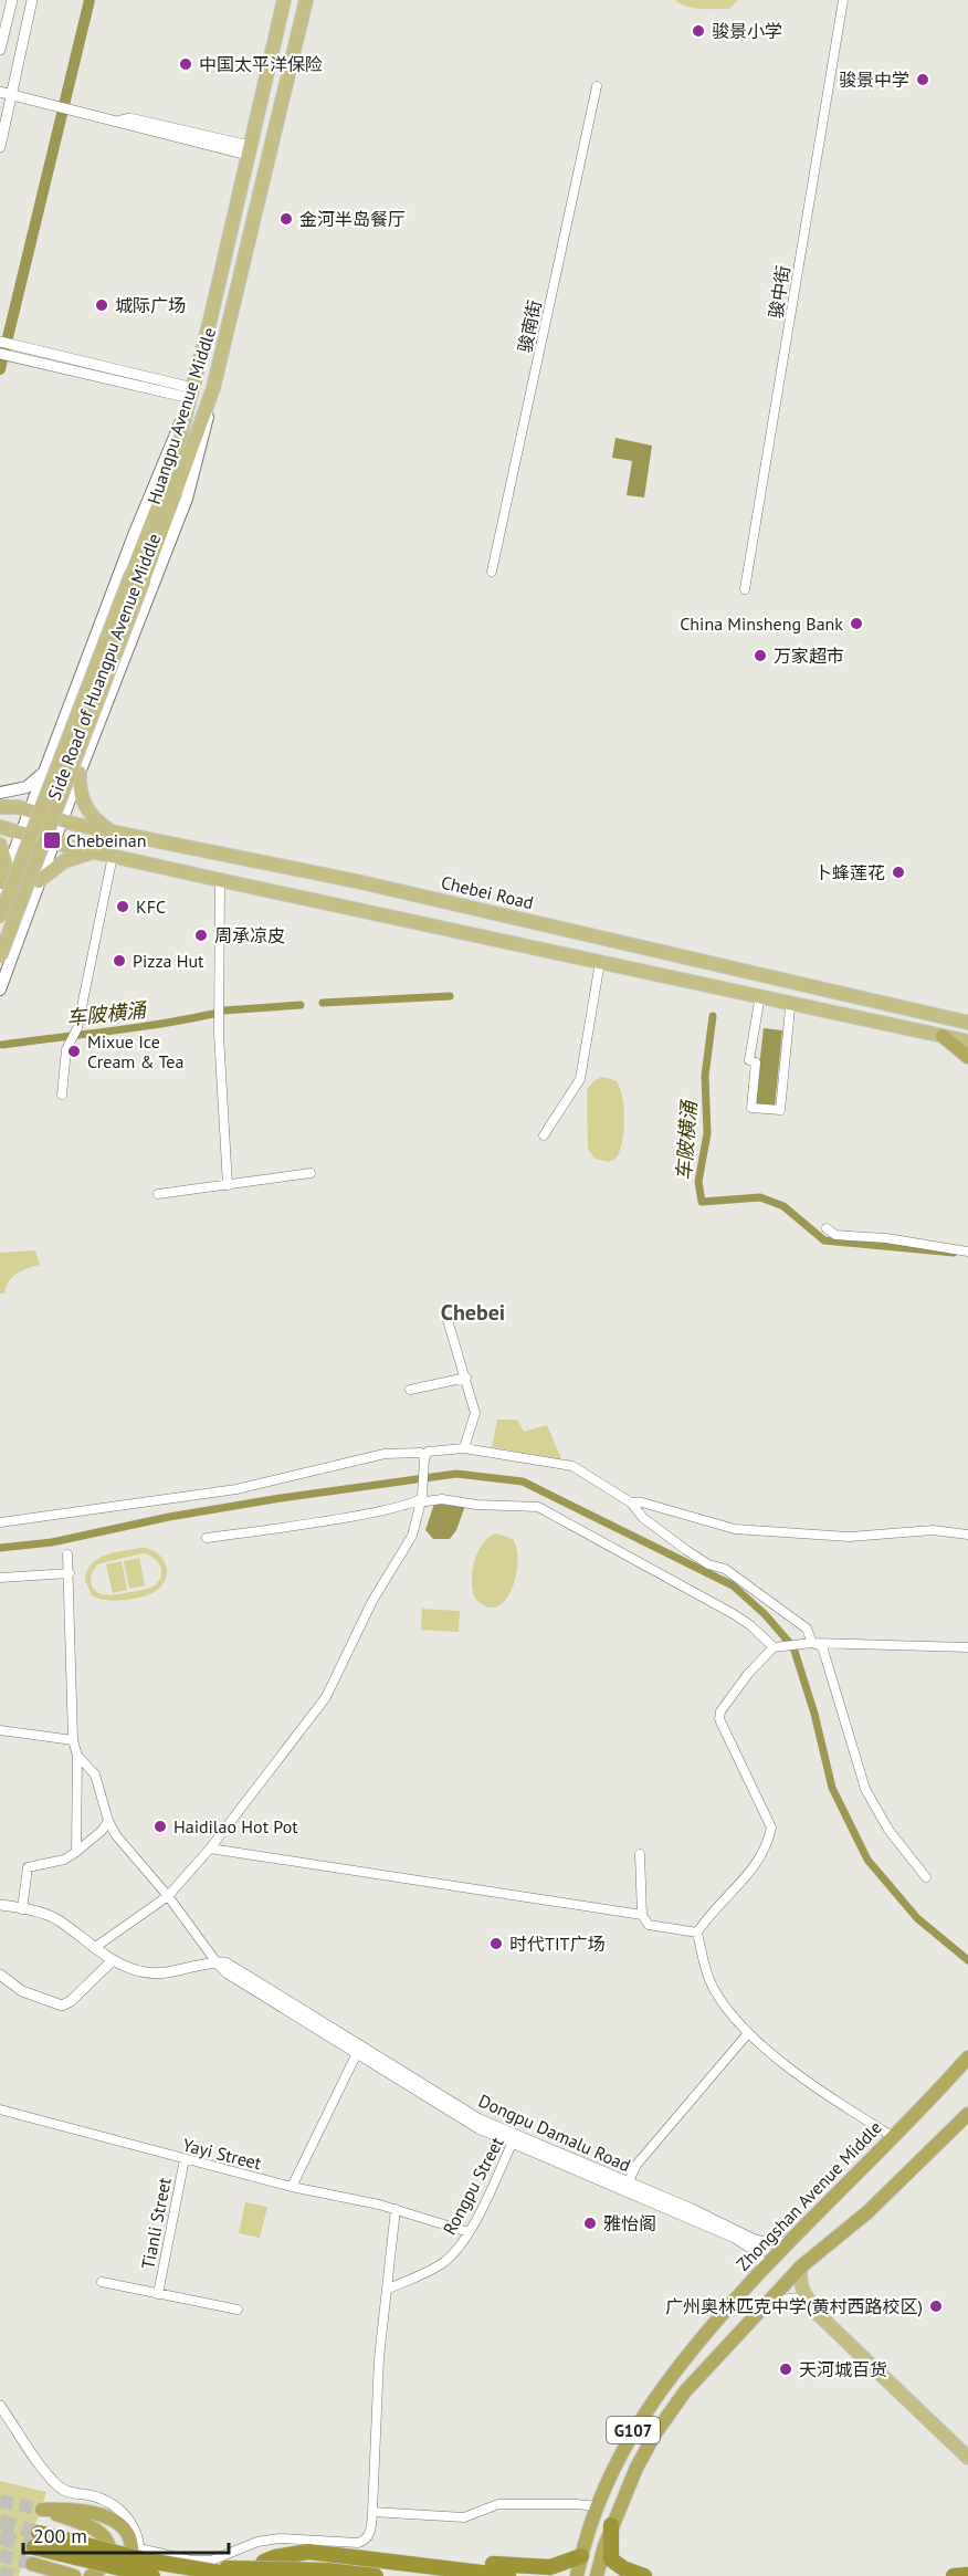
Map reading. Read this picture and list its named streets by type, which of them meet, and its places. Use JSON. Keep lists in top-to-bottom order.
{
  "streets": {
    "highway": ["Zhongshan Avenue Middle", "G107"],
    "main road": ["Huangpu Avenue Middle", "Side Road of Huangpu Avenue Middle", "Chebei Road"],
    "street": [
      "骏中街",
      "骏南街",
      "Dongpu Damalu Road",
      "Yayi Street",
      "Rongpu Street",
      "Tianli Street"
    ]
  },
  "crossings": [
    ["Huangpu Avenue Middle", "Side Road of Huangpu Avenue Middle"],
    ["Side Road of Huangpu Avenue Middle", "Chebei Road"],
    ["Dongpu Damalu Road", "Rongpu Street"],
    ["Dongpu Damalu Road", "Zhongshan Avenue Middle"],
    ["Yayi Street", "Rongpu Street"],
    ["Yayi Street", "Tianli Street"]
  ],
  "districts": ["Chebei"],
  "water": ["车陂横涌"],
  "places": {
    "other": [
      "骏景小学",
      "中国太平洋保险",
      "骏景中学",
      "金河半岛餐厅",
      "城际广场",
      "China Minsheng Bank",
      "万家超市",
      "卜蜂莲花",
      "KFC",
      "周承凉皮",
      "Pizza Hut",
      "Mixue Ice Cream & Tea",
      "Haidilao Hot Pot",
      "时代TIT广场",
      "雅怡阁",
      "广州奥林匹克中学(黄村西路校区)",
      "天河城百货"
    ],
    "transit": ["Chebeinan"]
  },
  "scale_bar": "200 m"
}
